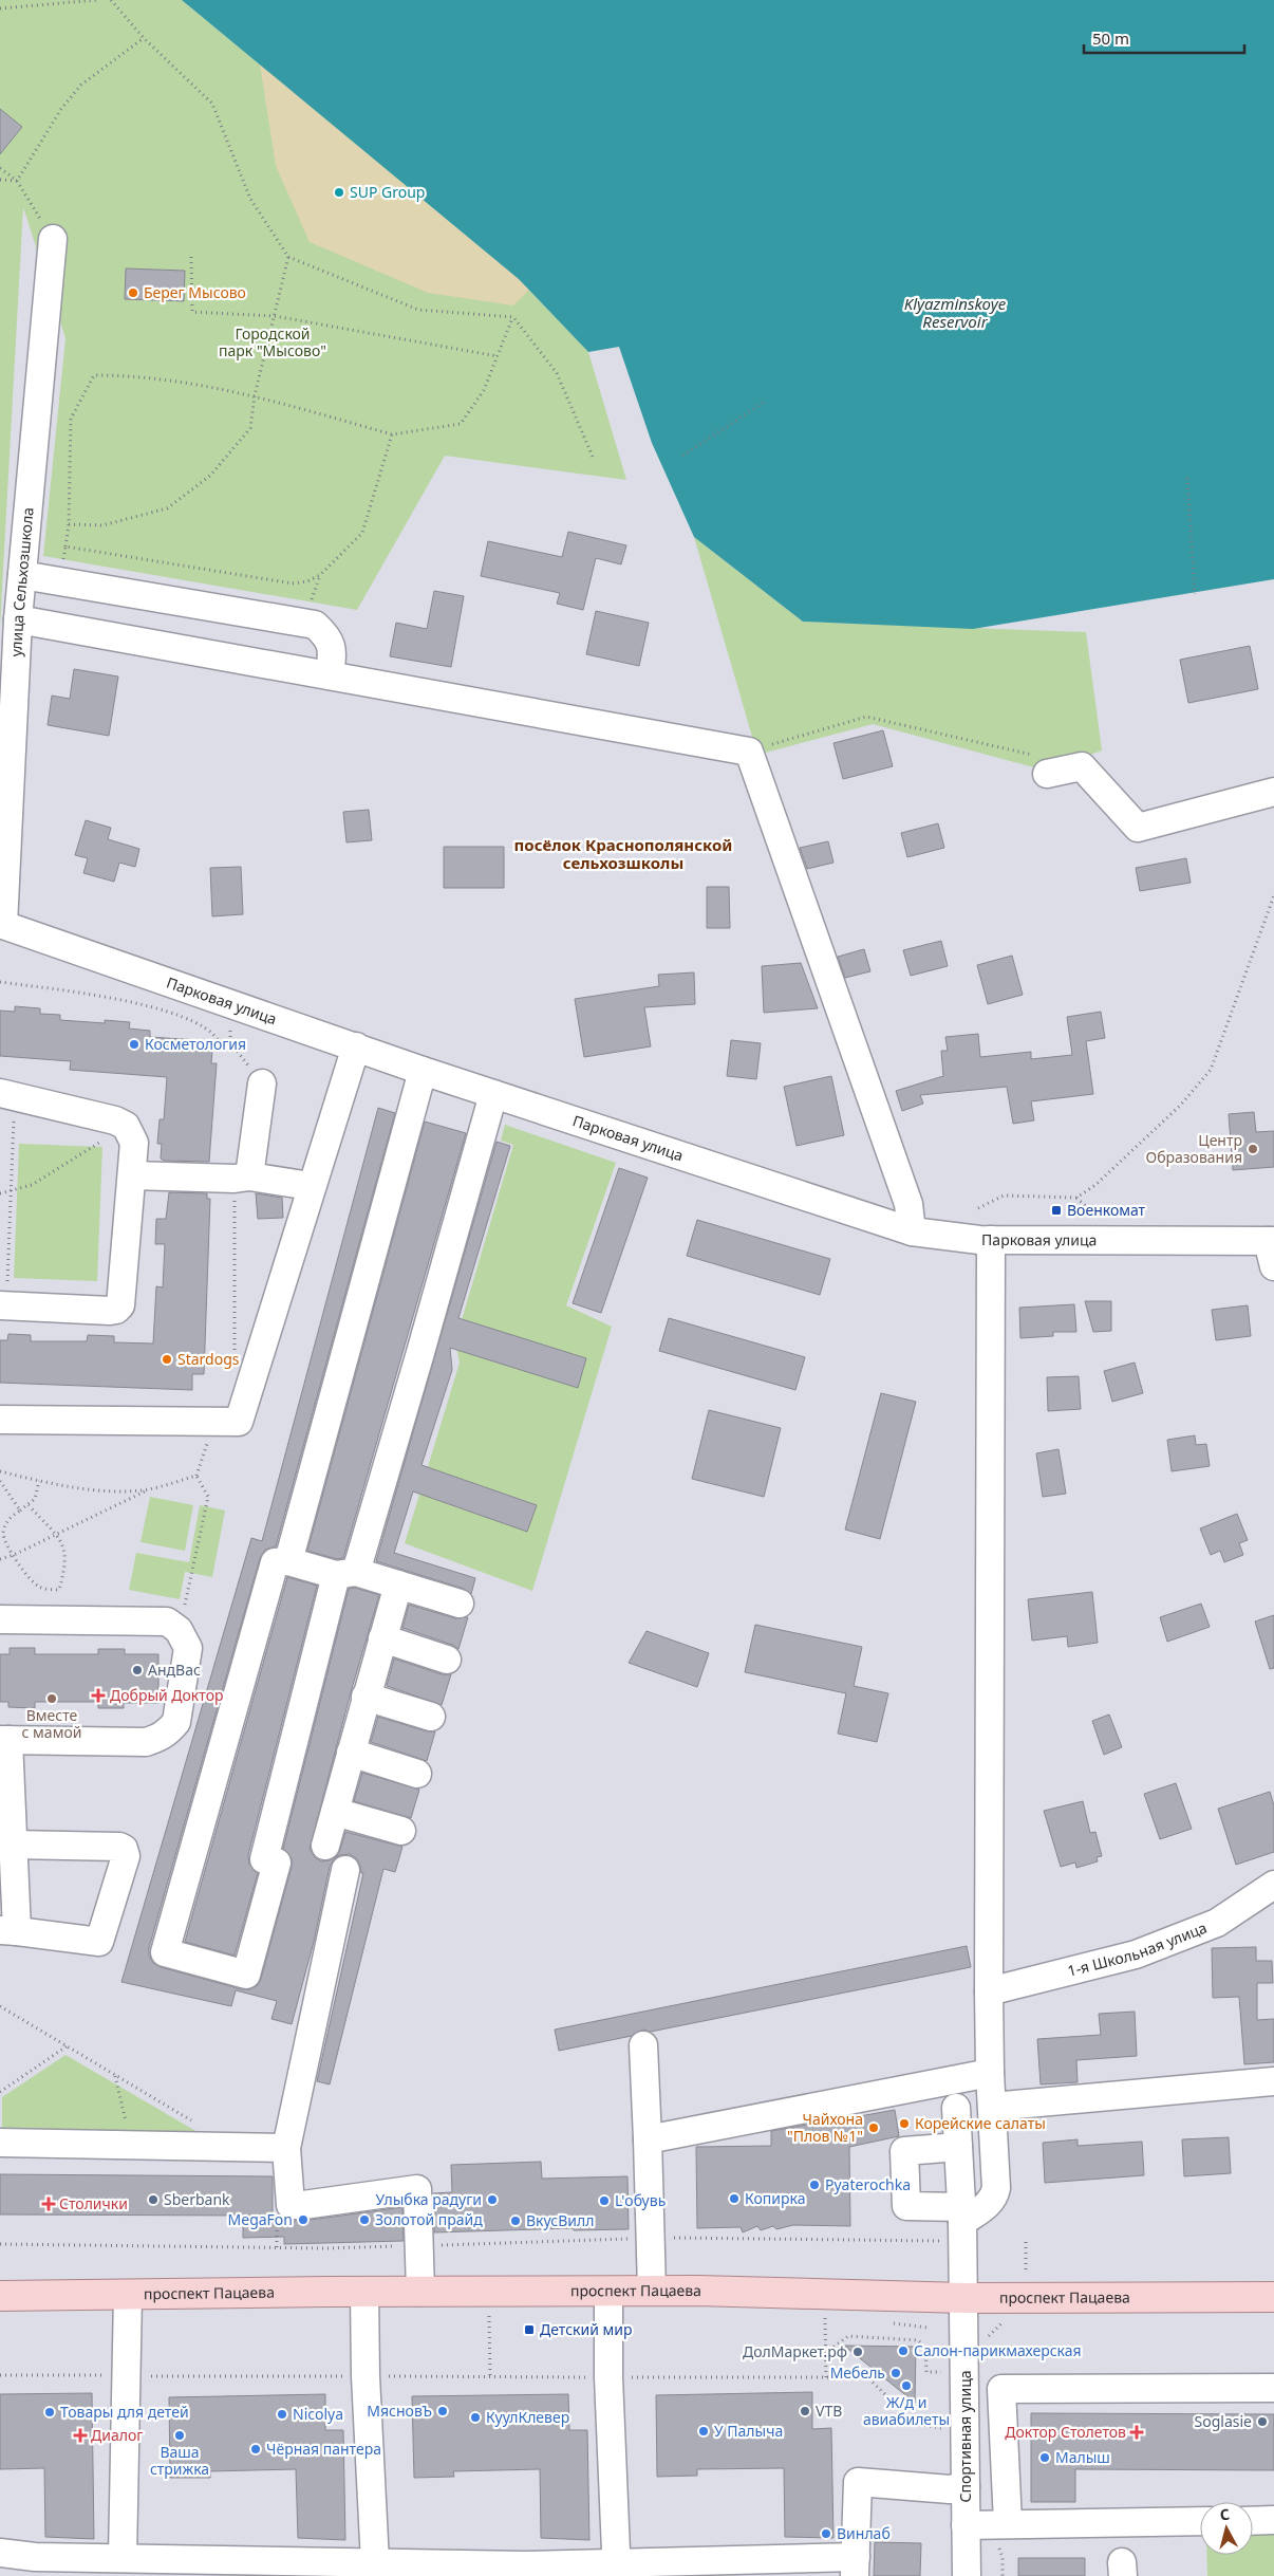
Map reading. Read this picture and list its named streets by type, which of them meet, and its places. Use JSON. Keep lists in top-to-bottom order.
{
  "streets": {
    "main road": ["проспект Пацаева"],
    "street": [
      "улица Сельхозшкола",
      "Парковая улица",
      "1-я Школьная улица",
      "Спортивная улица"
    ]
  },
  "crossings": [
    ["улица Сельхозшкола", "Парковая улица"],
    ["проспект Пацаева", "Спортивная улица"]
  ],
  "districts": ["посёлок Краснополянской сельхозшколы"],
  "water": ["Klyazminskoye Reservoir"],
  "parks": ["Городской парк \"Мысово\""],
  "places": {
    "other": [
      "SUP Group",
      "Берег Мысово",
      "Косметология",
      "Центр Образования",
      "Stardogs",
      "АндВас",
      "Вместе с мамой",
      "Корейские салаты",
      "Чайхона \"Плов №1\"",
      "Pyaterochka",
      "Копирка",
      "Sberbank",
      "Улыбка радуги",
      "L'обувь",
      "MegaFon",
      "Золотой прайд",
      "ВкусВилл",
      "Салон-парикмахерская",
      "ДолМаркет.рф",
      "Мебель",
      "Ж/д и авиабилеты",
      "МясновЪ",
      "VTB",
      "Товары для детей",
      "Nicolya",
      "КуулКлевер",
      "Soglasie",
      "У Палыча",
      "Ваша стрижка",
      "Чёрная пантера",
      "Малыш",
      "Винлаб"
    ],
    "transit": ["Военкомат", "Детский мир"],
    "health": [
      "Добрый Доктор",
      "Столички",
      "Доктор Столетов",
      "Диалог"
    ]
  },
  "scale_bar": "50 m",
  "north": "top"
}
